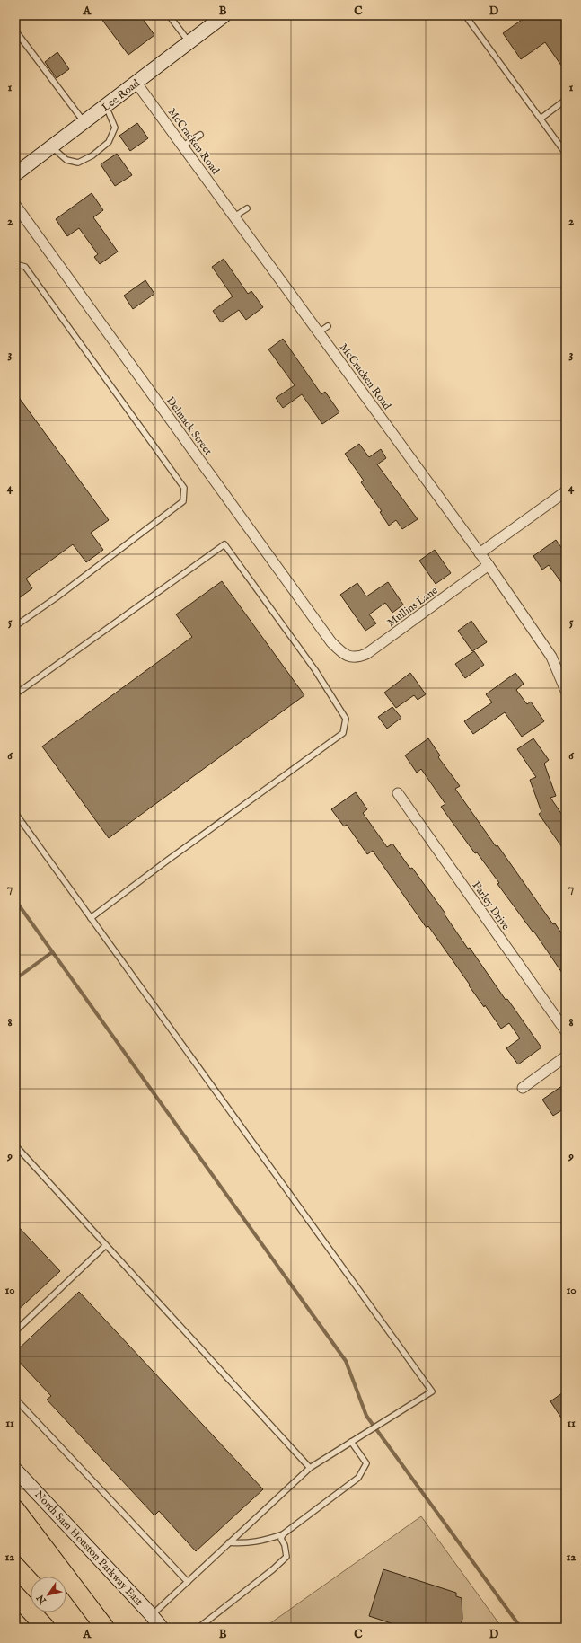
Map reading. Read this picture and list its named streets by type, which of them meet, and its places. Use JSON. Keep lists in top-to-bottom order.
{
  "streets": {
    "main road": ["Lee Road", "North Sam Houston Parkway East"],
    "street": [
      "McCracken Road",
      "Delmack Street",
      "Mullins Lane",
      "Farley Drive"
    ]
  },
  "crossings": [
    ["Lee Road", "McCracken Road"],
    ["McCracken Road", "Mullins Lane"],
    ["Delmack Street", "Mullins Lane"]
  ],
  "north": "bottom left",
  "grid": {
    "columns": [
      "A",
      "B",
      "C",
      "D"
    ],
    "rows": [
      "1",
      "2",
      "3",
      "4",
      "5",
      "6",
      "7",
      "8",
      "9",
      "10",
      "11",
      "12"
    ]
  }
}
